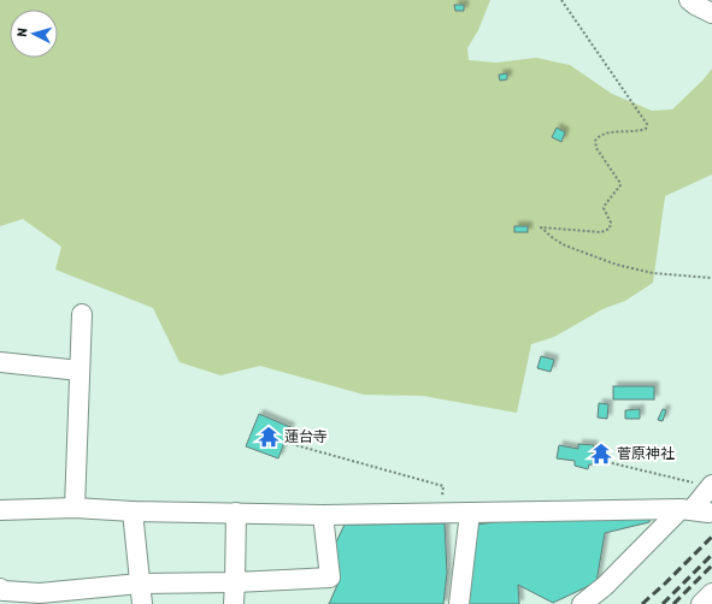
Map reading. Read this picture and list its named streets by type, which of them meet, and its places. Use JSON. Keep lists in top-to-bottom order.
{
  "places": {
    "temple": ["蓮台寺", "菅原神社"]
  },
  "north": "left"
}
